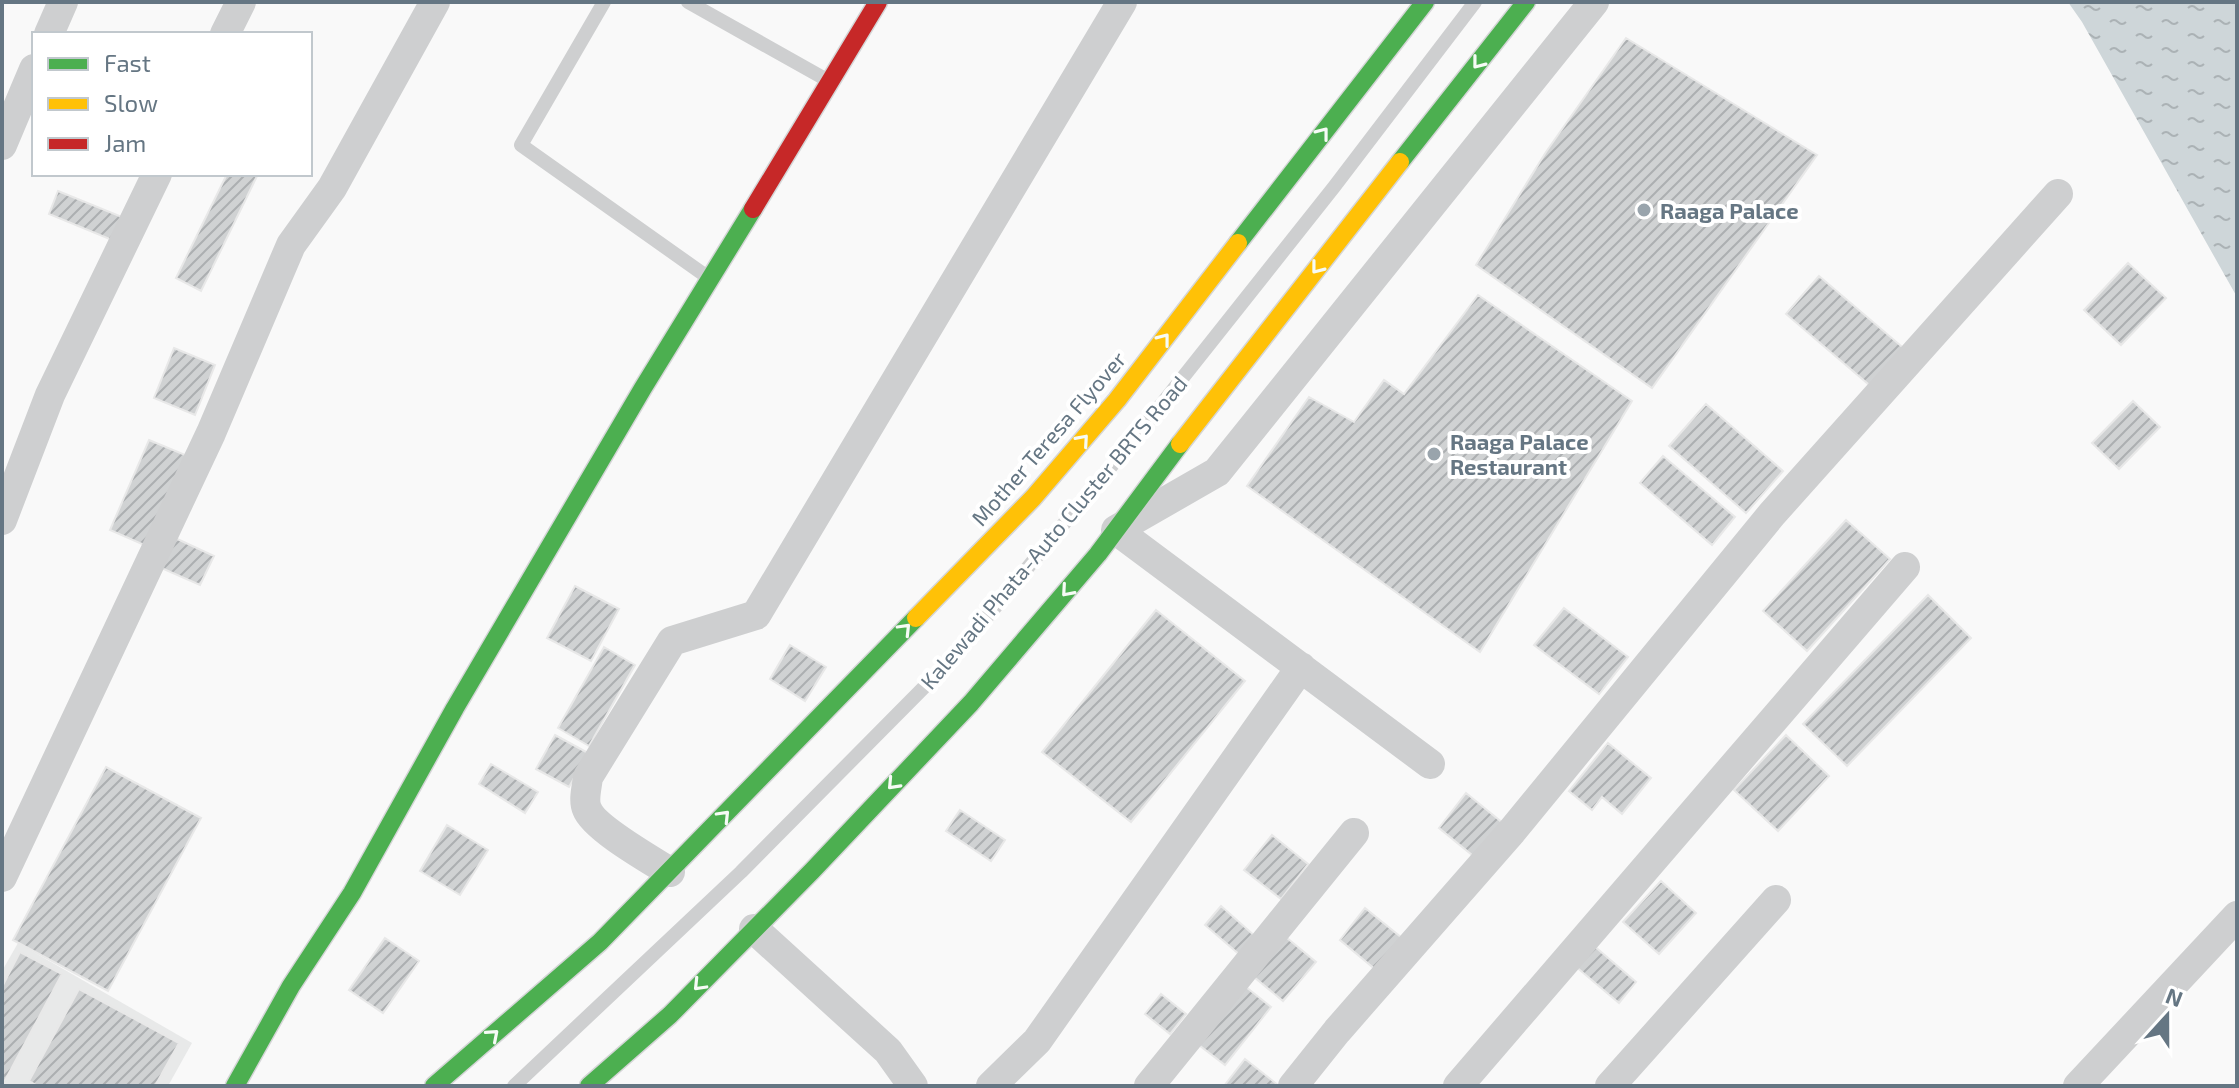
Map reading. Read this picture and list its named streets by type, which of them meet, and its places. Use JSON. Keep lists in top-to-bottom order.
{
  "streets": {
    "main road": ["Mother Teresa Flyover"],
    "lane": ["Kalewadi Phata-Auto Cluster BRTS Road"]
  },
  "places": ["Raaga Palace", "Raaga Palace Restaurant"],
  "legend": ["Fast", "Slow", "Jam"],
  "north": "top"
}
